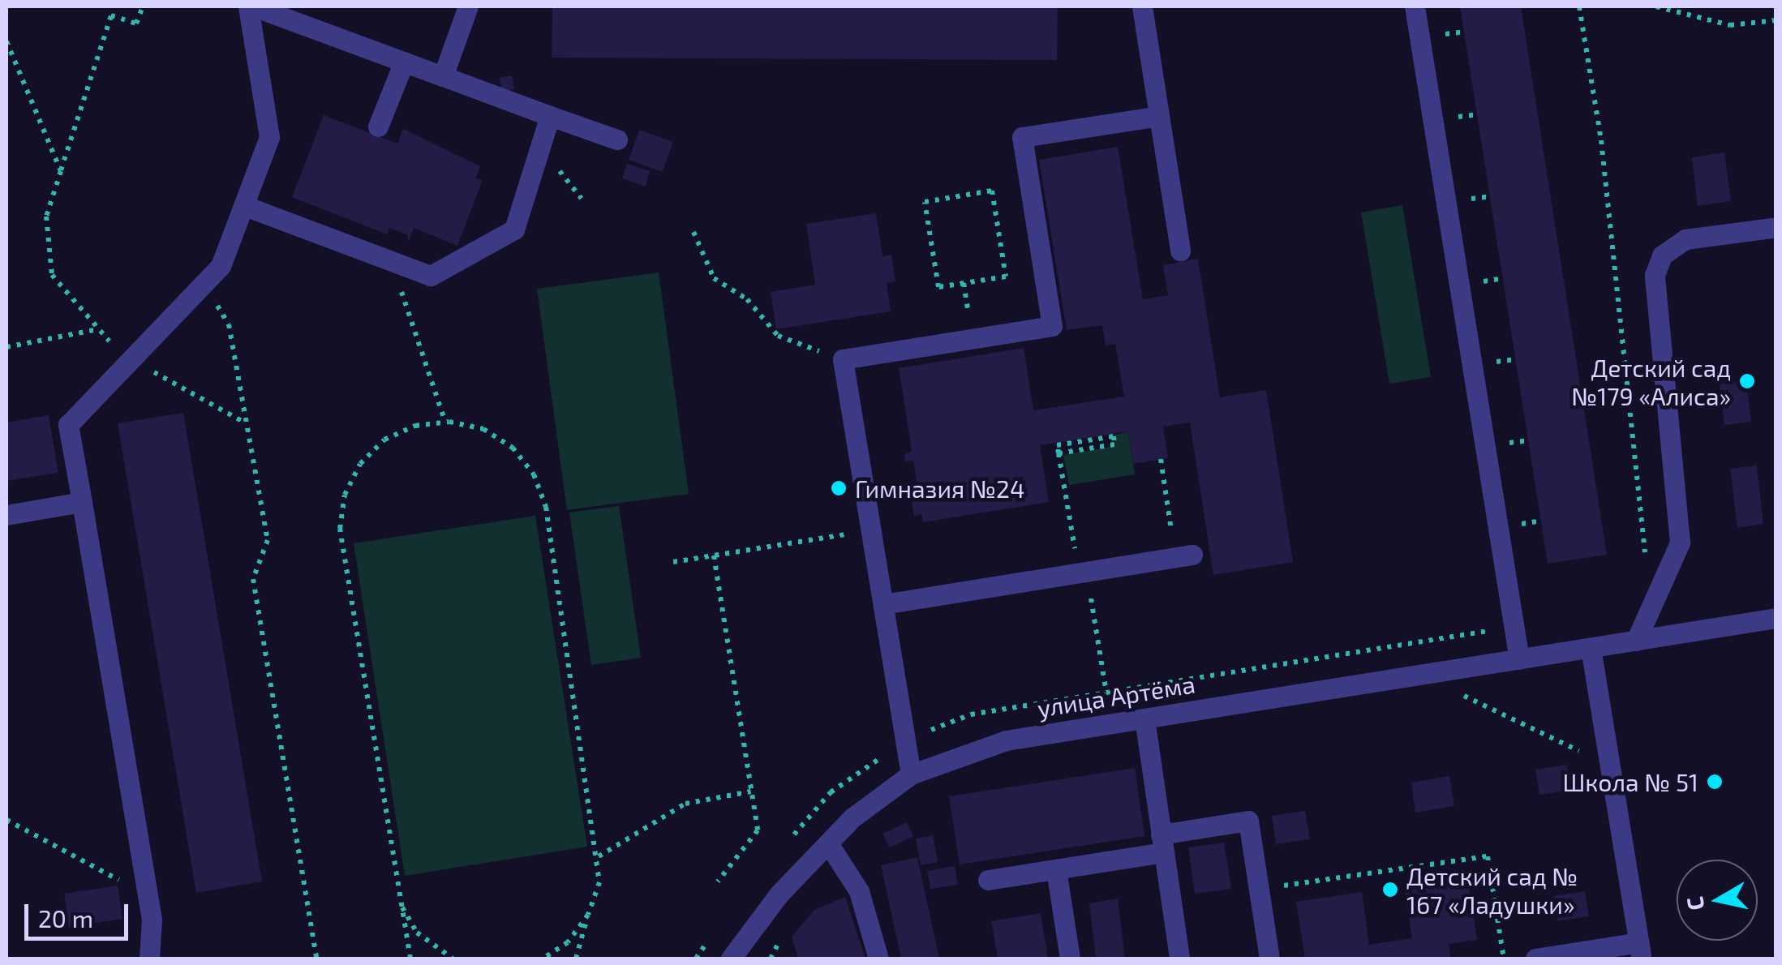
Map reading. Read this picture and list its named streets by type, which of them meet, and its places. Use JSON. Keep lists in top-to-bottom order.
{
  "streets": {
    "street": ["улица Артёма"]
  },
  "places": [
    "Детский сад №179 «Алиса»",
    "Гимназия №24",
    "Школа № 51",
    "Детский сад № 167 «Ладушки»"
  ],
  "scale_bar": "20 m",
  "north": "left"
}
